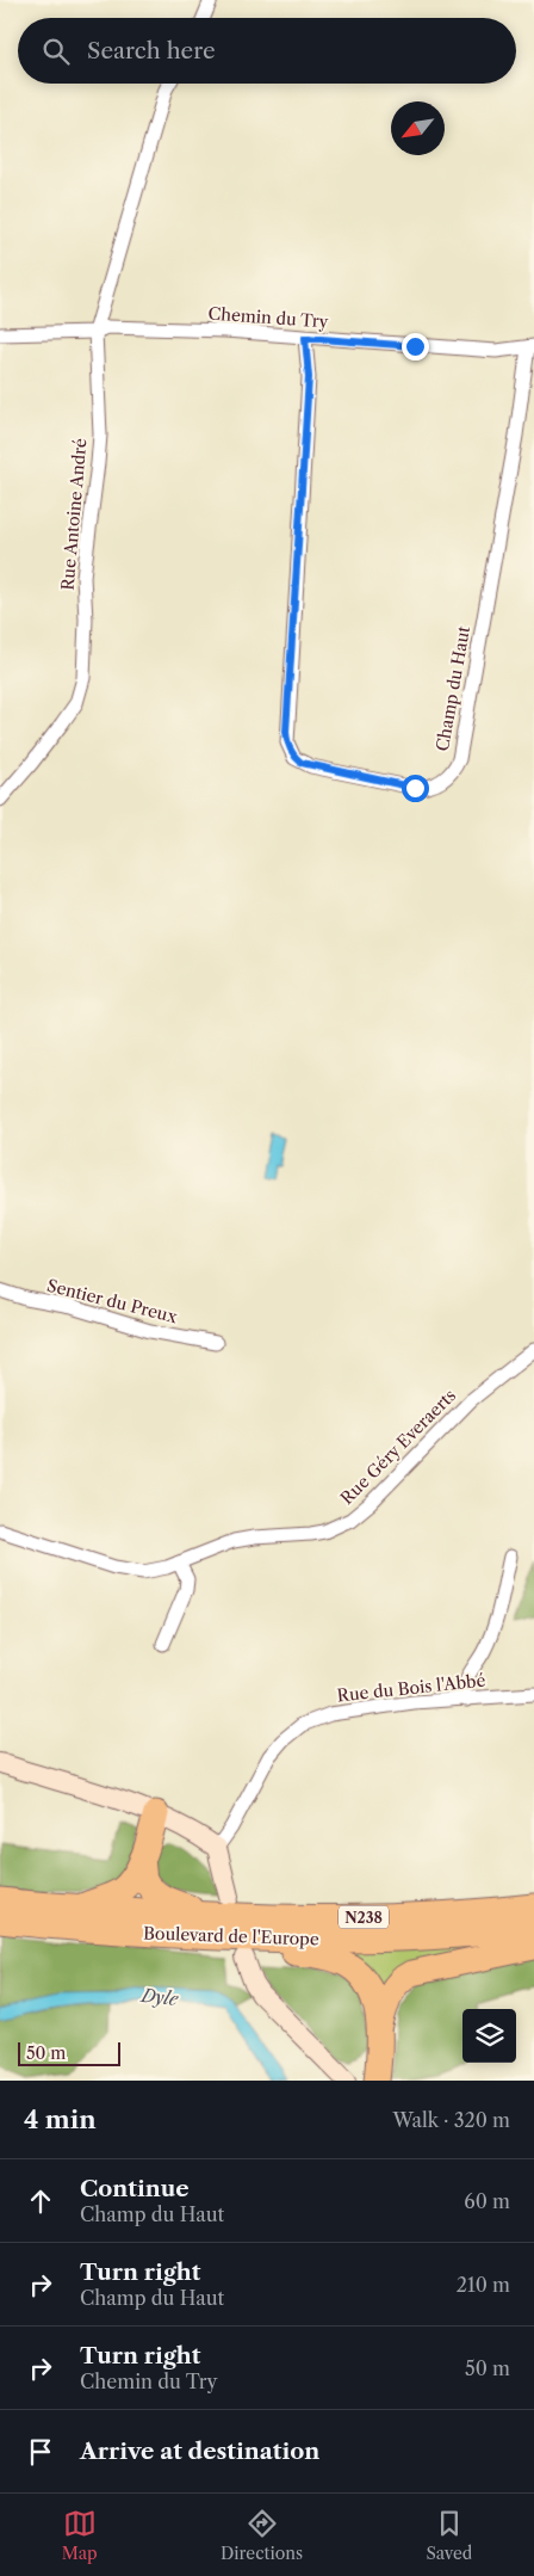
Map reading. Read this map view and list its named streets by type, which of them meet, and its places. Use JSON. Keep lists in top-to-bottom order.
{
  "streets": {
    "highway": ["N238", "Boulevard de l'Europe"],
    "street": [
      "Chemin du Try",
      "Rue Antoine André",
      "Champ du Haut",
      "Sentier du Preux",
      "Rue Géry Everaerts",
      "Rue du Bois l'Abbé"
    ]
  },
  "crossings": [
    ["Chemin du Try", "Rue Antoine André"],
    ["Chemin du Try", "Champ du Haut"]
  ],
  "water": ["Dyle"],
  "scale_bar": "50 m",
  "north": "bottom left",
  "page": {
    "search": "Search here",
    "scale": "50 m",
    "heading": ["4 min", "Walk · 320 m"],
    "list": [
      ["Continue", "Champ du Haut", "60 m"],
      ["Turn right", "Champ du Haut", "210 m"],
      ["Turn right", "Chemin du Try", "50 m"],
      "Arrive at destination"
    ],
    "nav": ["Map", "Directions", "Saved"]
  }
}
